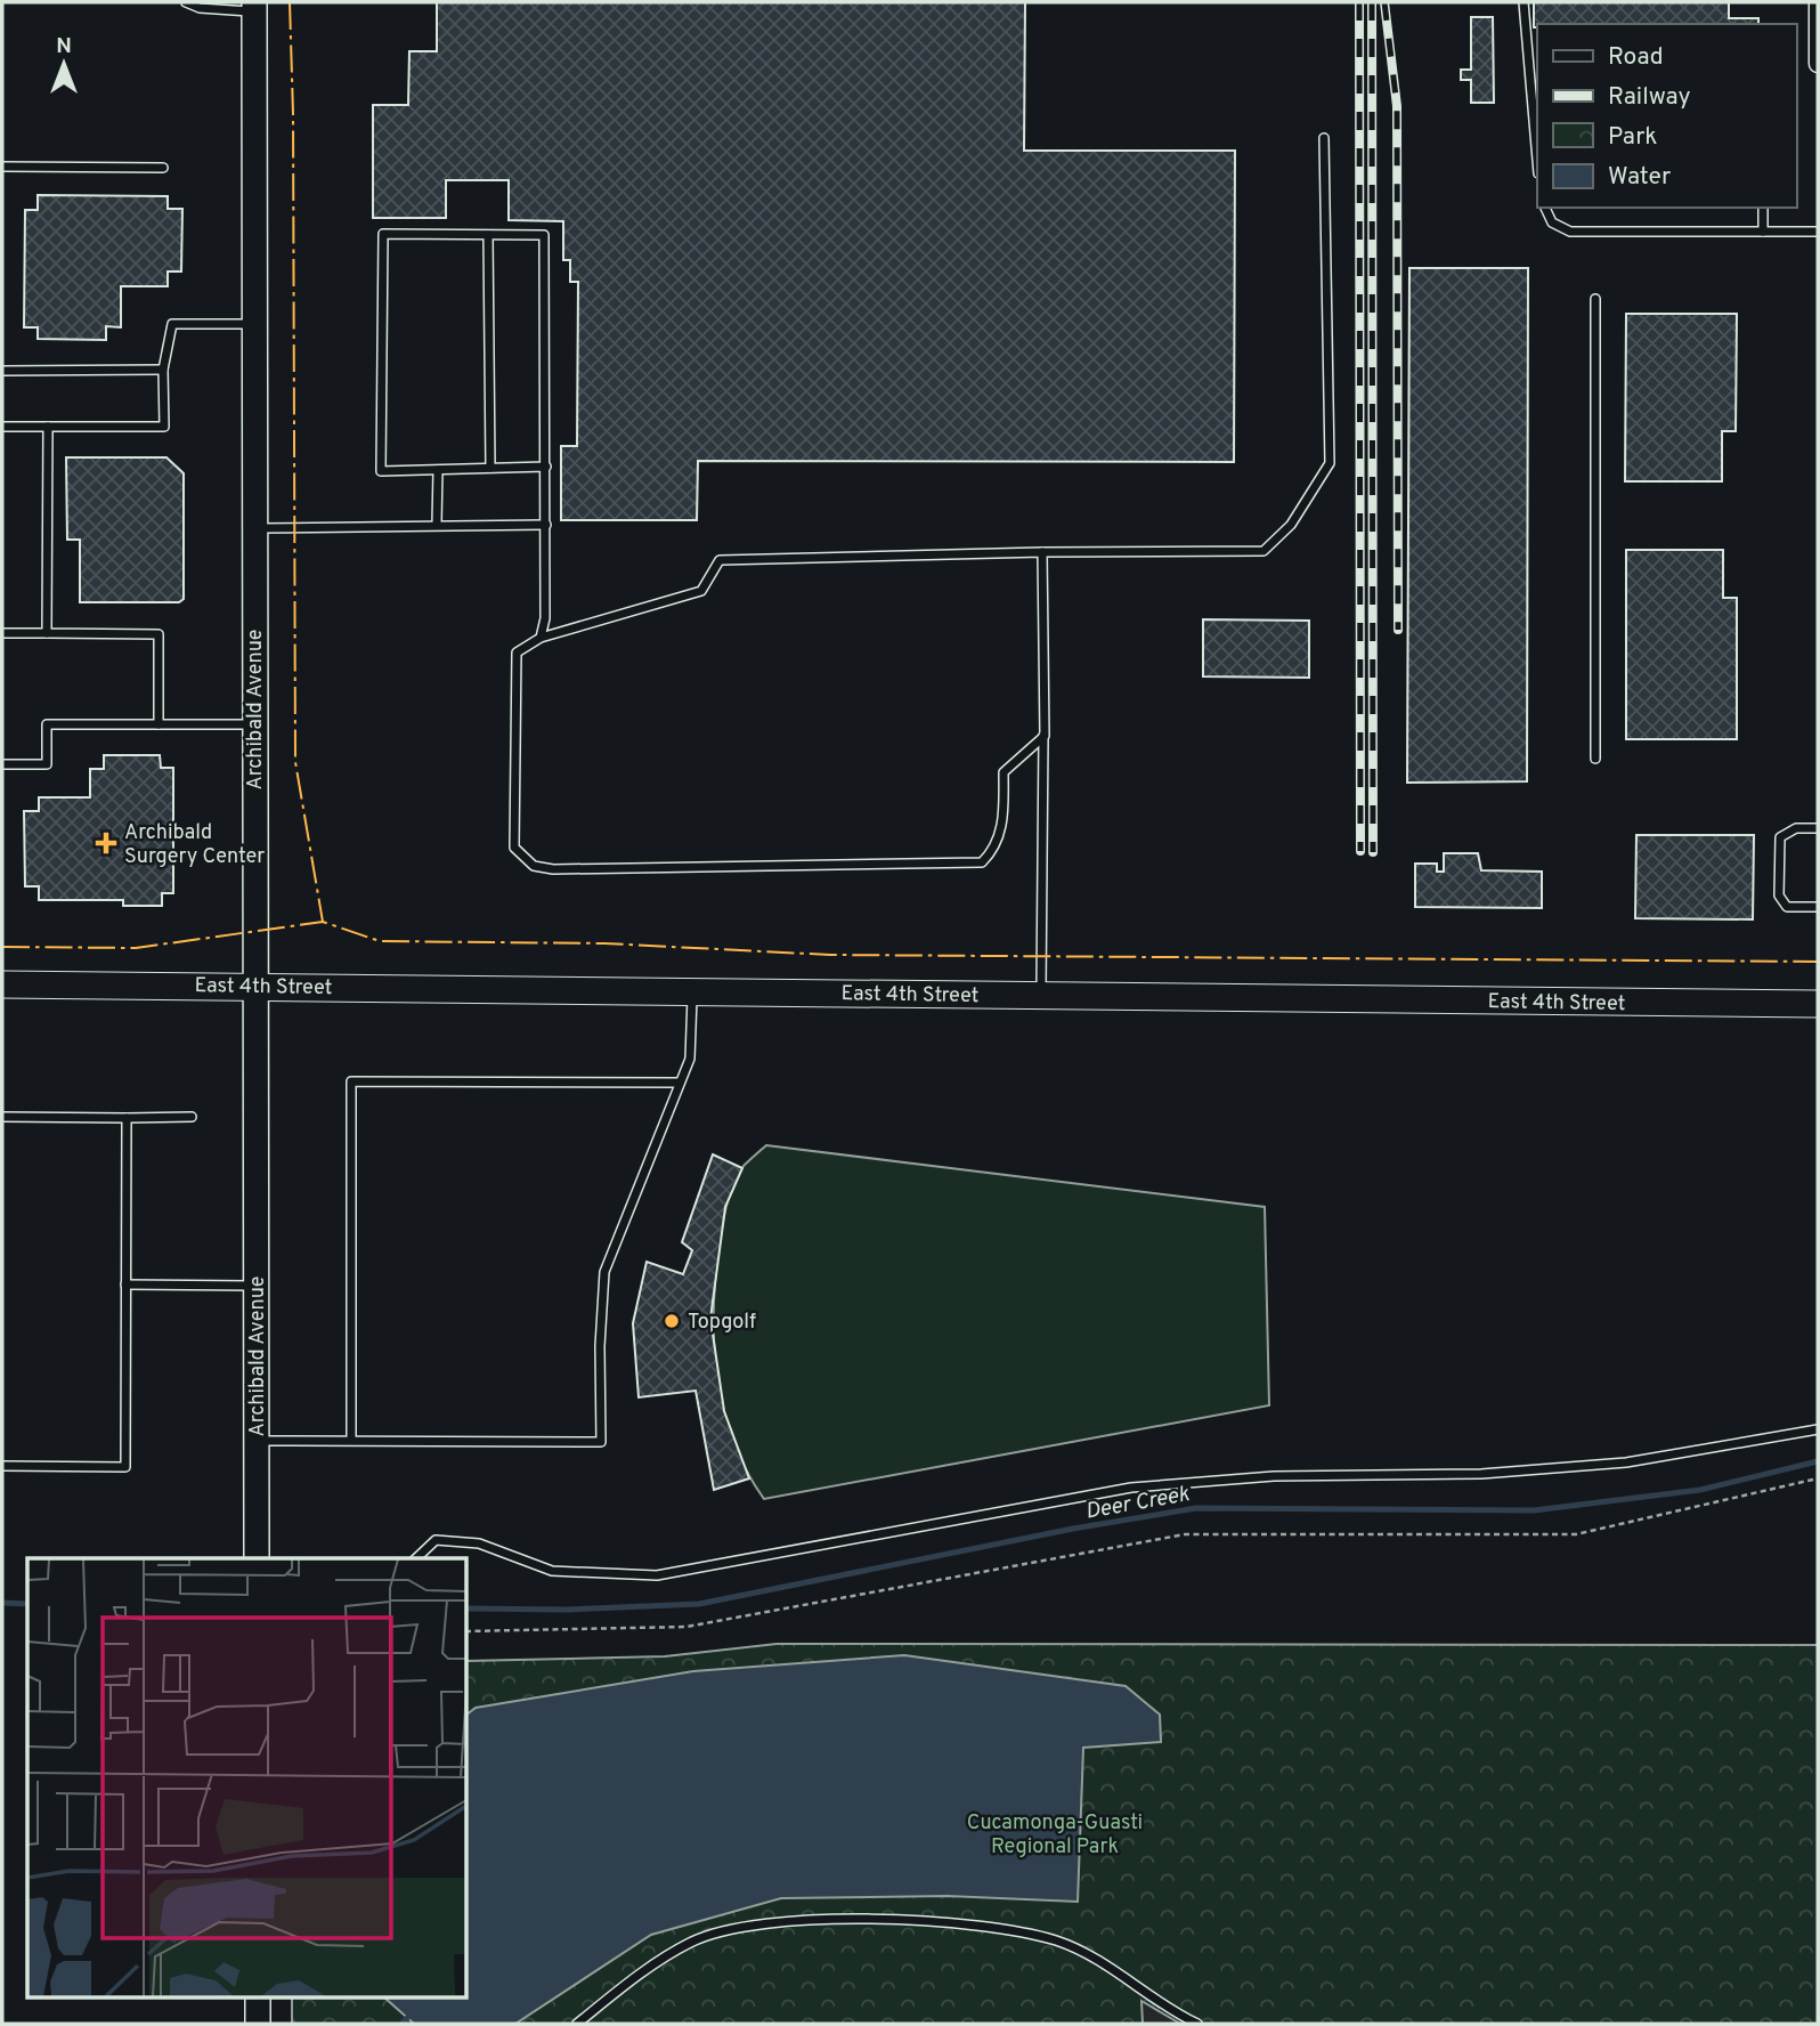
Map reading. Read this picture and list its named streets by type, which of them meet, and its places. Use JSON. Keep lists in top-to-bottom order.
{
  "streets": {
    "main road": ["Archibald Avenue", "East 4th Street"]
  },
  "crossings": [
    ["Archibald Avenue", "East 4th Street"]
  ],
  "water": ["Deer Creek"],
  "parks": ["Cucamonga-Guasti Regional Park"],
  "places": {
    "health": ["Archibald Surgery Center"],
    "other": ["Topgolf"]
  },
  "legend": [
    "Road",
    "Railway",
    "Park",
    "Water"
  ],
  "north": "top"
}
